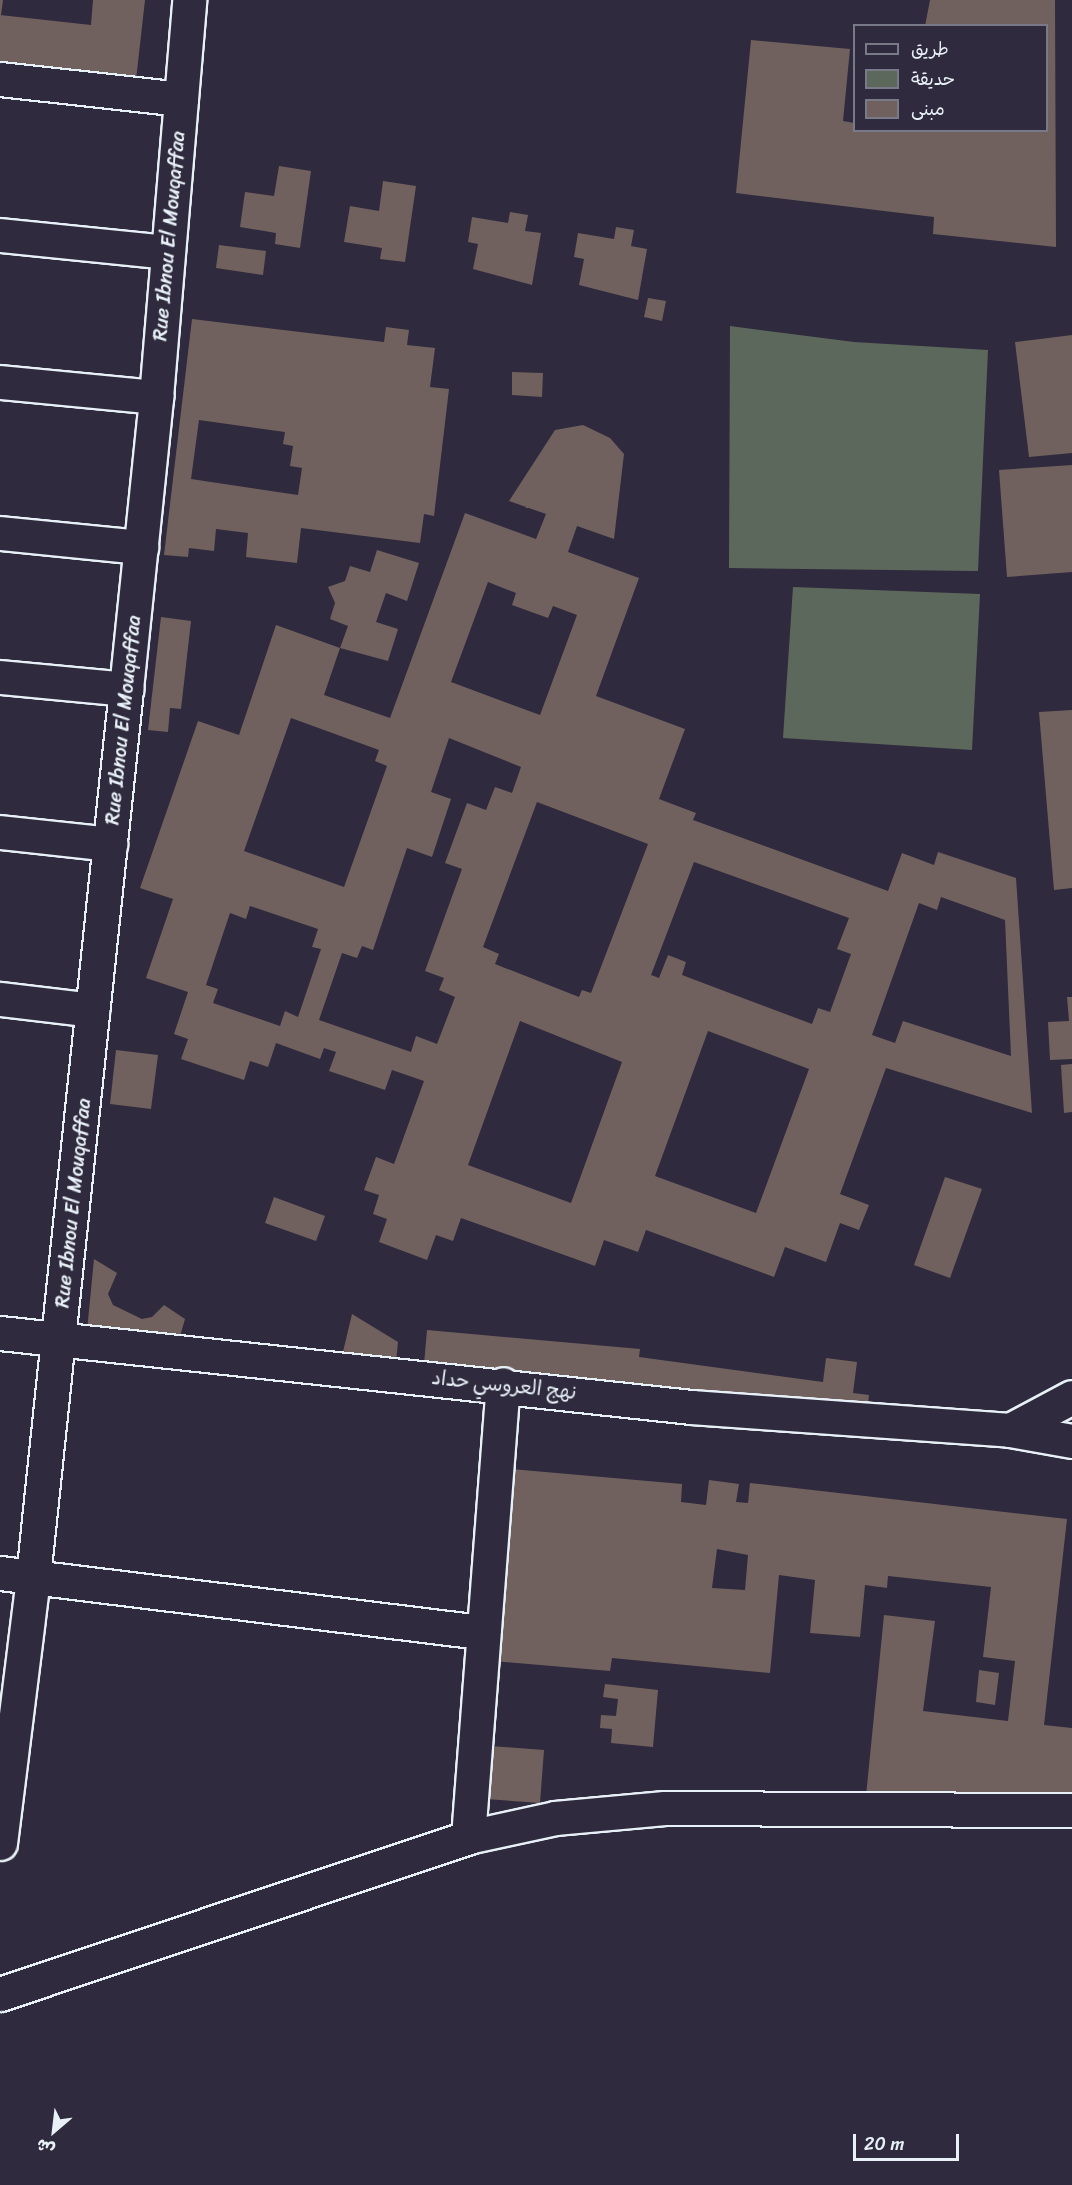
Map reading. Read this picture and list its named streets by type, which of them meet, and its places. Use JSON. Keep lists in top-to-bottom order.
{
  "streets": {
    "street": ["Rue Ibnou El Mouqaffaa", "نهج العروسي حداد"]
  },
  "crossings": [
    ["Rue Ibnou El Mouqaffaa", "نهج العروسي حداد"]
  ],
  "legend": ["طريق", "حديقة", "مبنى"],
  "scale_bar": "20 m",
  "north": "bottom left"
}
